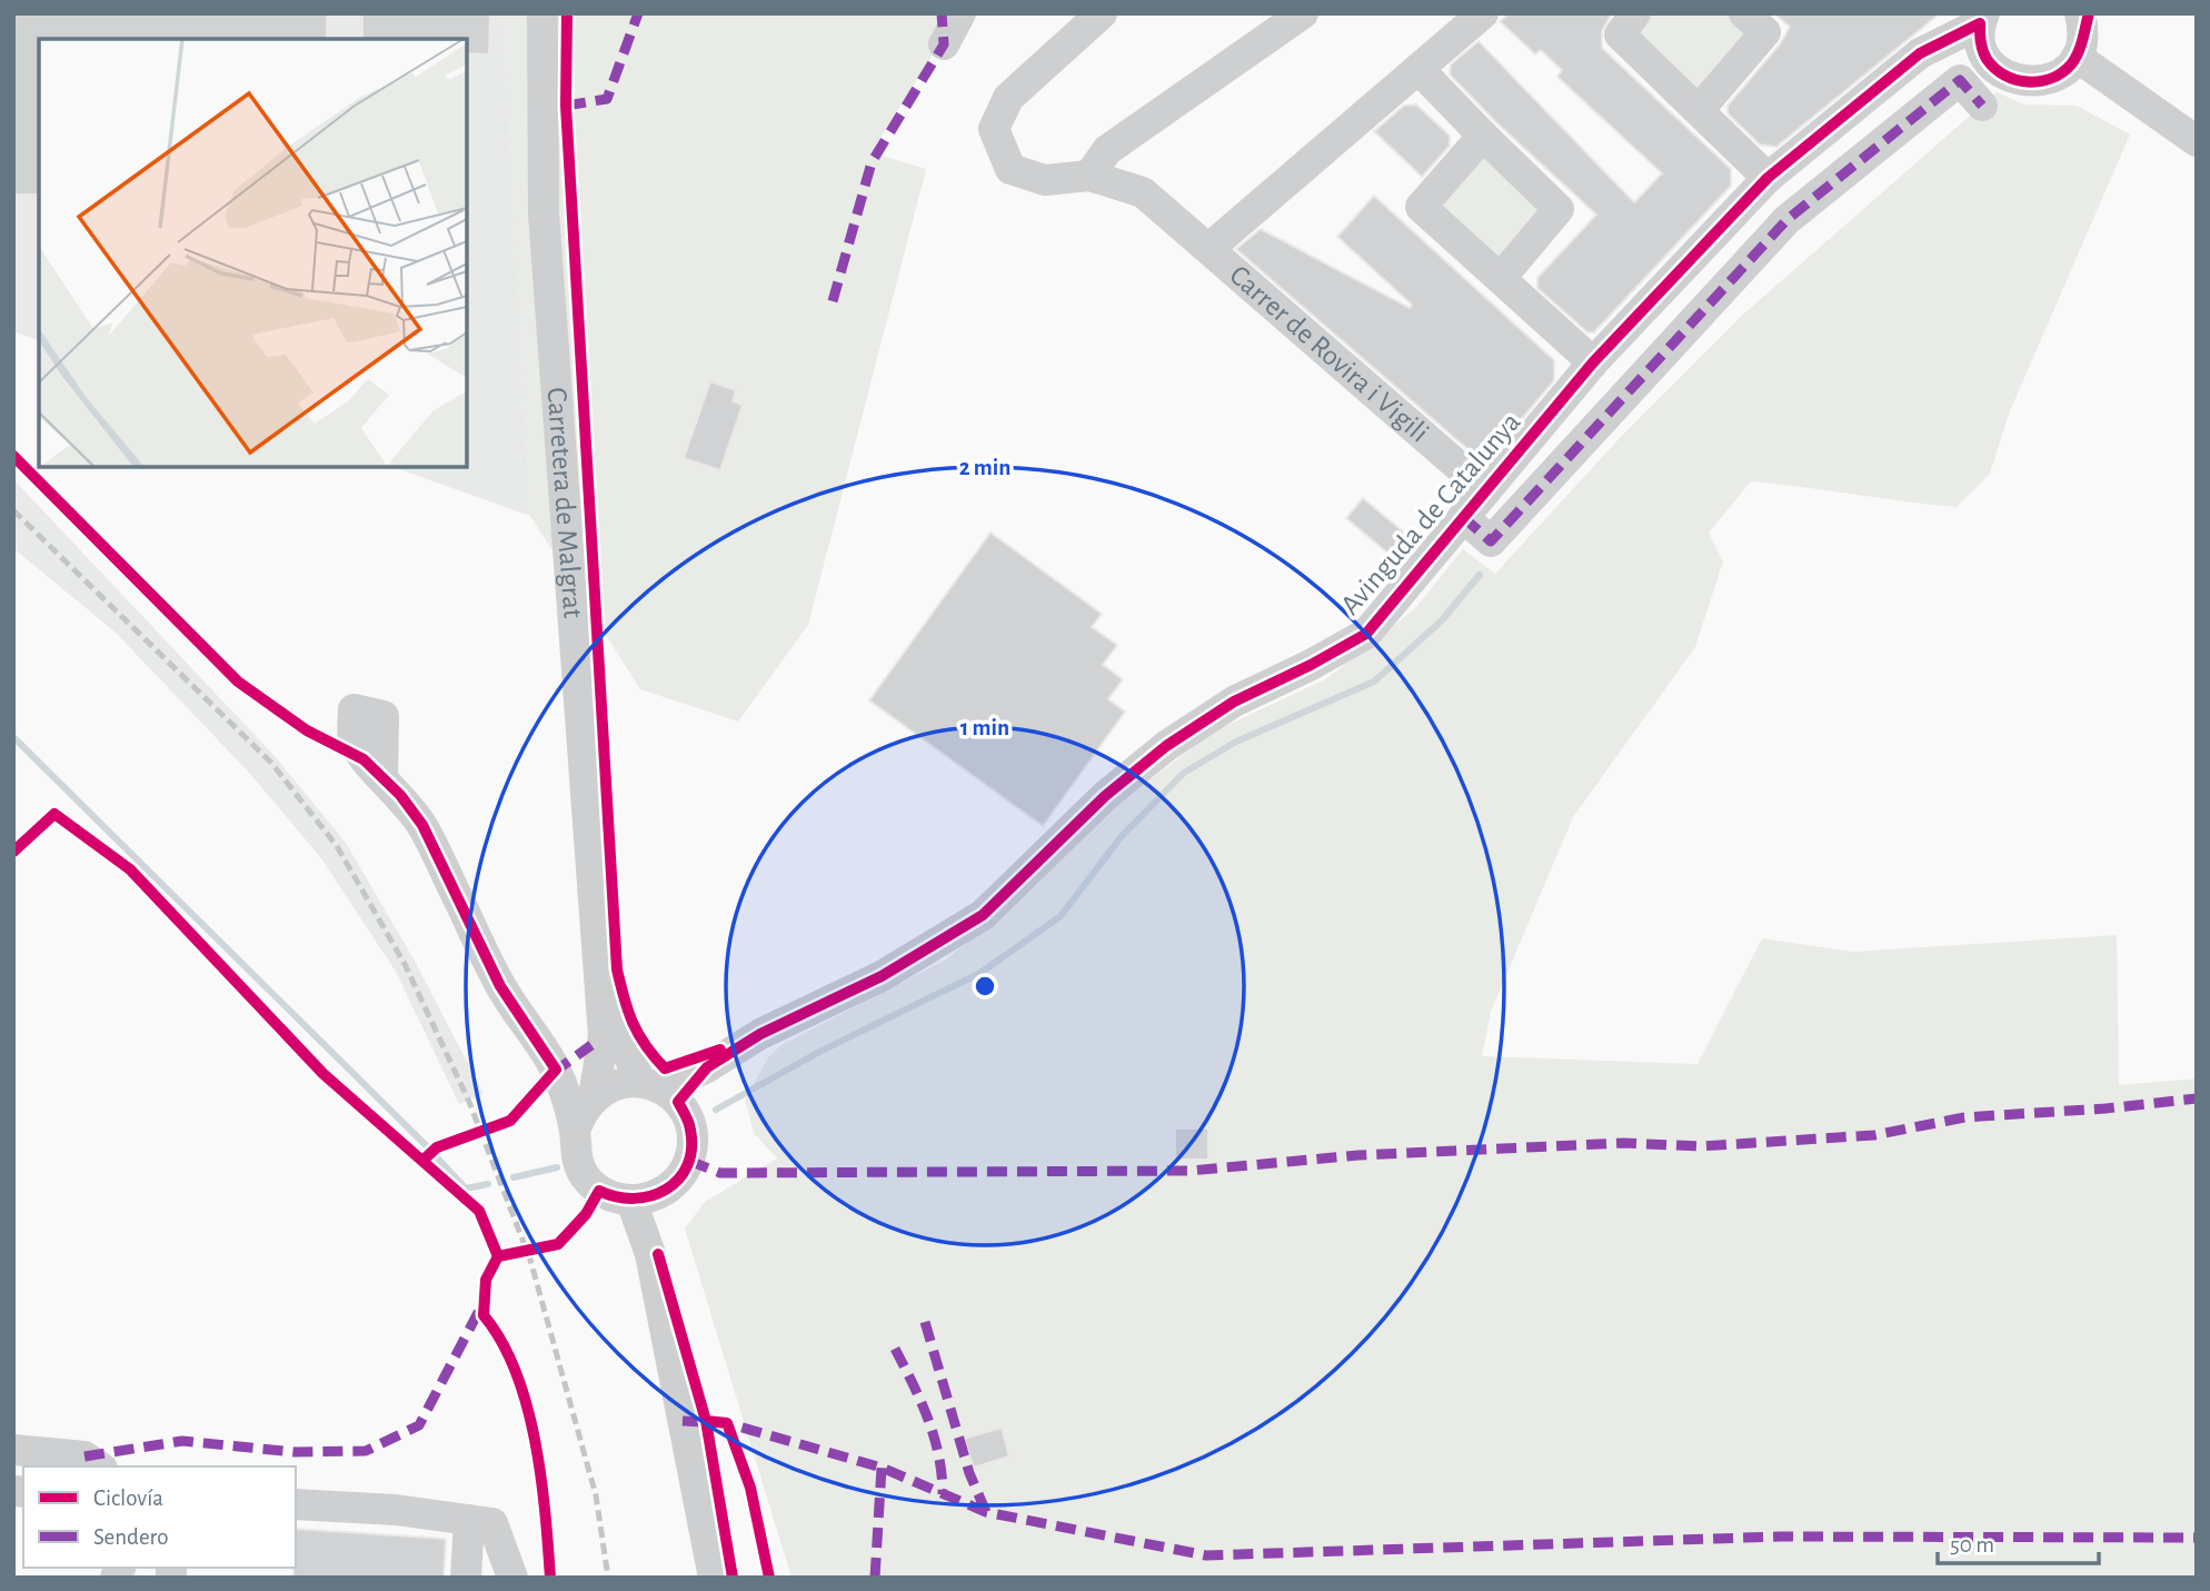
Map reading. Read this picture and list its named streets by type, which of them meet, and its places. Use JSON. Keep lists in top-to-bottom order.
{
  "streets": {
    "street": ["Carrer de Rovira i Vigili", "Carretera de Malgrat", "Avinguda de Catalunya"]
  },
  "crossings": [
    ["Carrer de Rovira i Vigili", "Avinguda de Catalunya"],
    ["Carretera de Malgrat", "Avinguda de Catalunya"]
  ],
  "legend": ["Ciclovía", "Sendero"],
  "scale_bar": "50 m",
  "rings": ["2 min", "1 min"]
}
